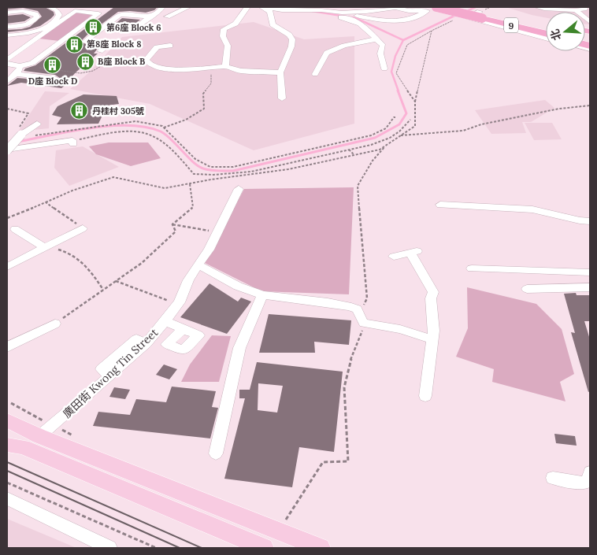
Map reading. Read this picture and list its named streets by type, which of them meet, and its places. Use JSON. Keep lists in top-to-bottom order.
{
  "streets": {
    "highway": ["9"],
    "street": ["廣田街 Kwong Tin Street"]
  },
  "places": {
    "building": [
      "第6座 Block 6",
      "第8座 Block 8",
      "B座 Block B",
      "D座 Block D",
      "丹桂村 305號"
    ]
  },
  "north": "left"
}
